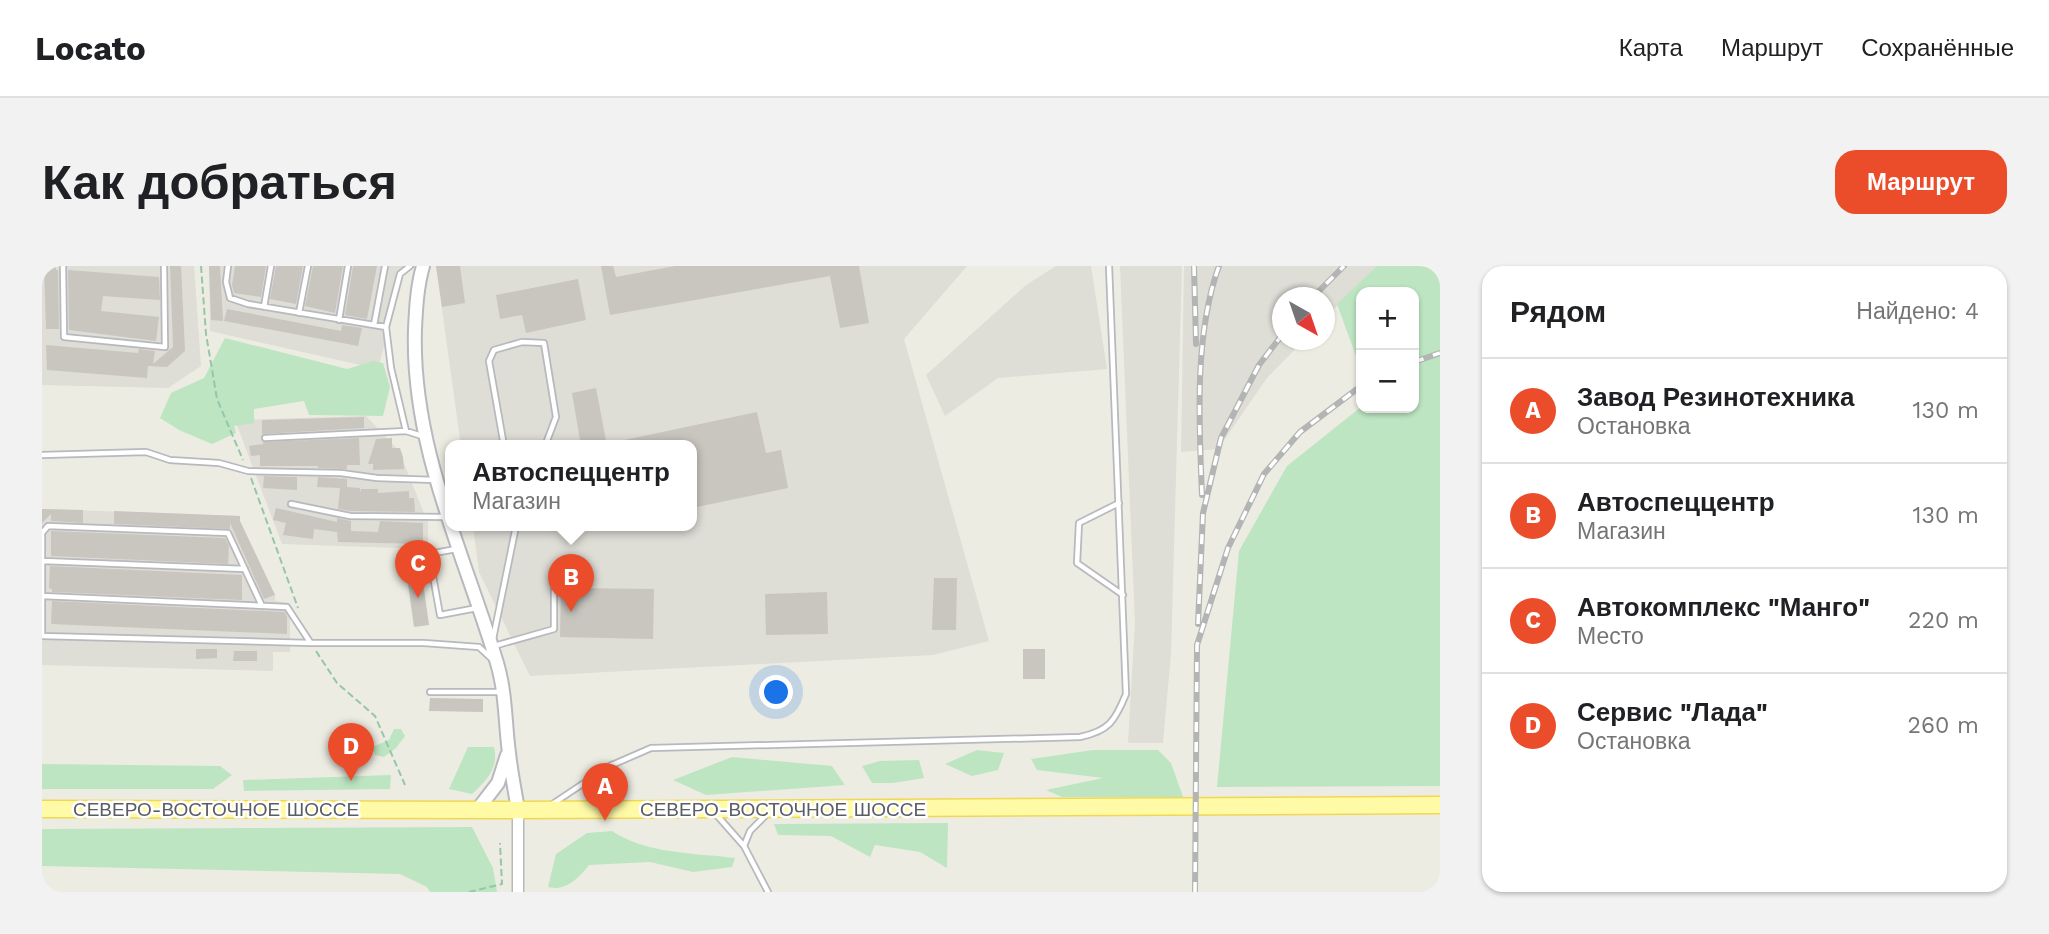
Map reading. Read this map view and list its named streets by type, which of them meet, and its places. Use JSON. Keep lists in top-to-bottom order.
{
  "streets": {
    "main road": ["СЕВЕРО-ВОСТОЧНОЕ ШОССЕ"]
  },
  "north": "bottom right",
  "page": {
    "header": "Locato",
    "nav": ["Карта", "Маршрут", "Сохранённые"],
    "buttons": "Маршрут",
    "title": "Как добраться",
    "heading": ["Рядом", "Найдено: 4"],
    "map_buttons": ["+", "−"],
    "list": [
      {
        "mark": "A",
        "name": "Завод Резинотехника",
        "note": "Остановка",
        "value": "130 m"
      },
      {
        "mark": "B",
        "name": "Автоспеццентр",
        "note": "Магазин",
        "value": "130 m"
      },
      {
        "mark": "C",
        "name": "Автокомплекс \"Манго\"",
        "note": "Место",
        "value": "220 m"
      },
      {
        "mark": "D",
        "name": "Сервис \"Лада\"",
        "note": "Остановка",
        "value": "260 m"
      }
    ],
    "popup": ["Автоспеццентр", "Магазин"],
    "pins": [
      "C",
      "B",
      "D",
      "A"
    ]
  }
}
